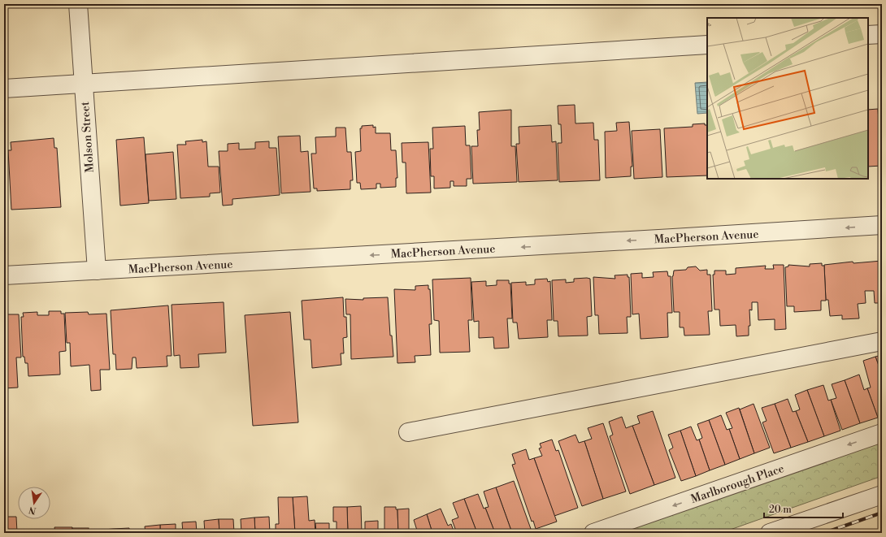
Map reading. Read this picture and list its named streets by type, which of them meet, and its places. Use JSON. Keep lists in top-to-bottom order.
{
  "streets": {
    "street": ["Molson Street", "MacPherson Avenue", "Marlborough Place"]
  },
  "crossings": [
    ["Molson Street", "MacPherson Avenue"]
  ],
  "scale_bar": "20 m",
  "north": "bottom"
}
